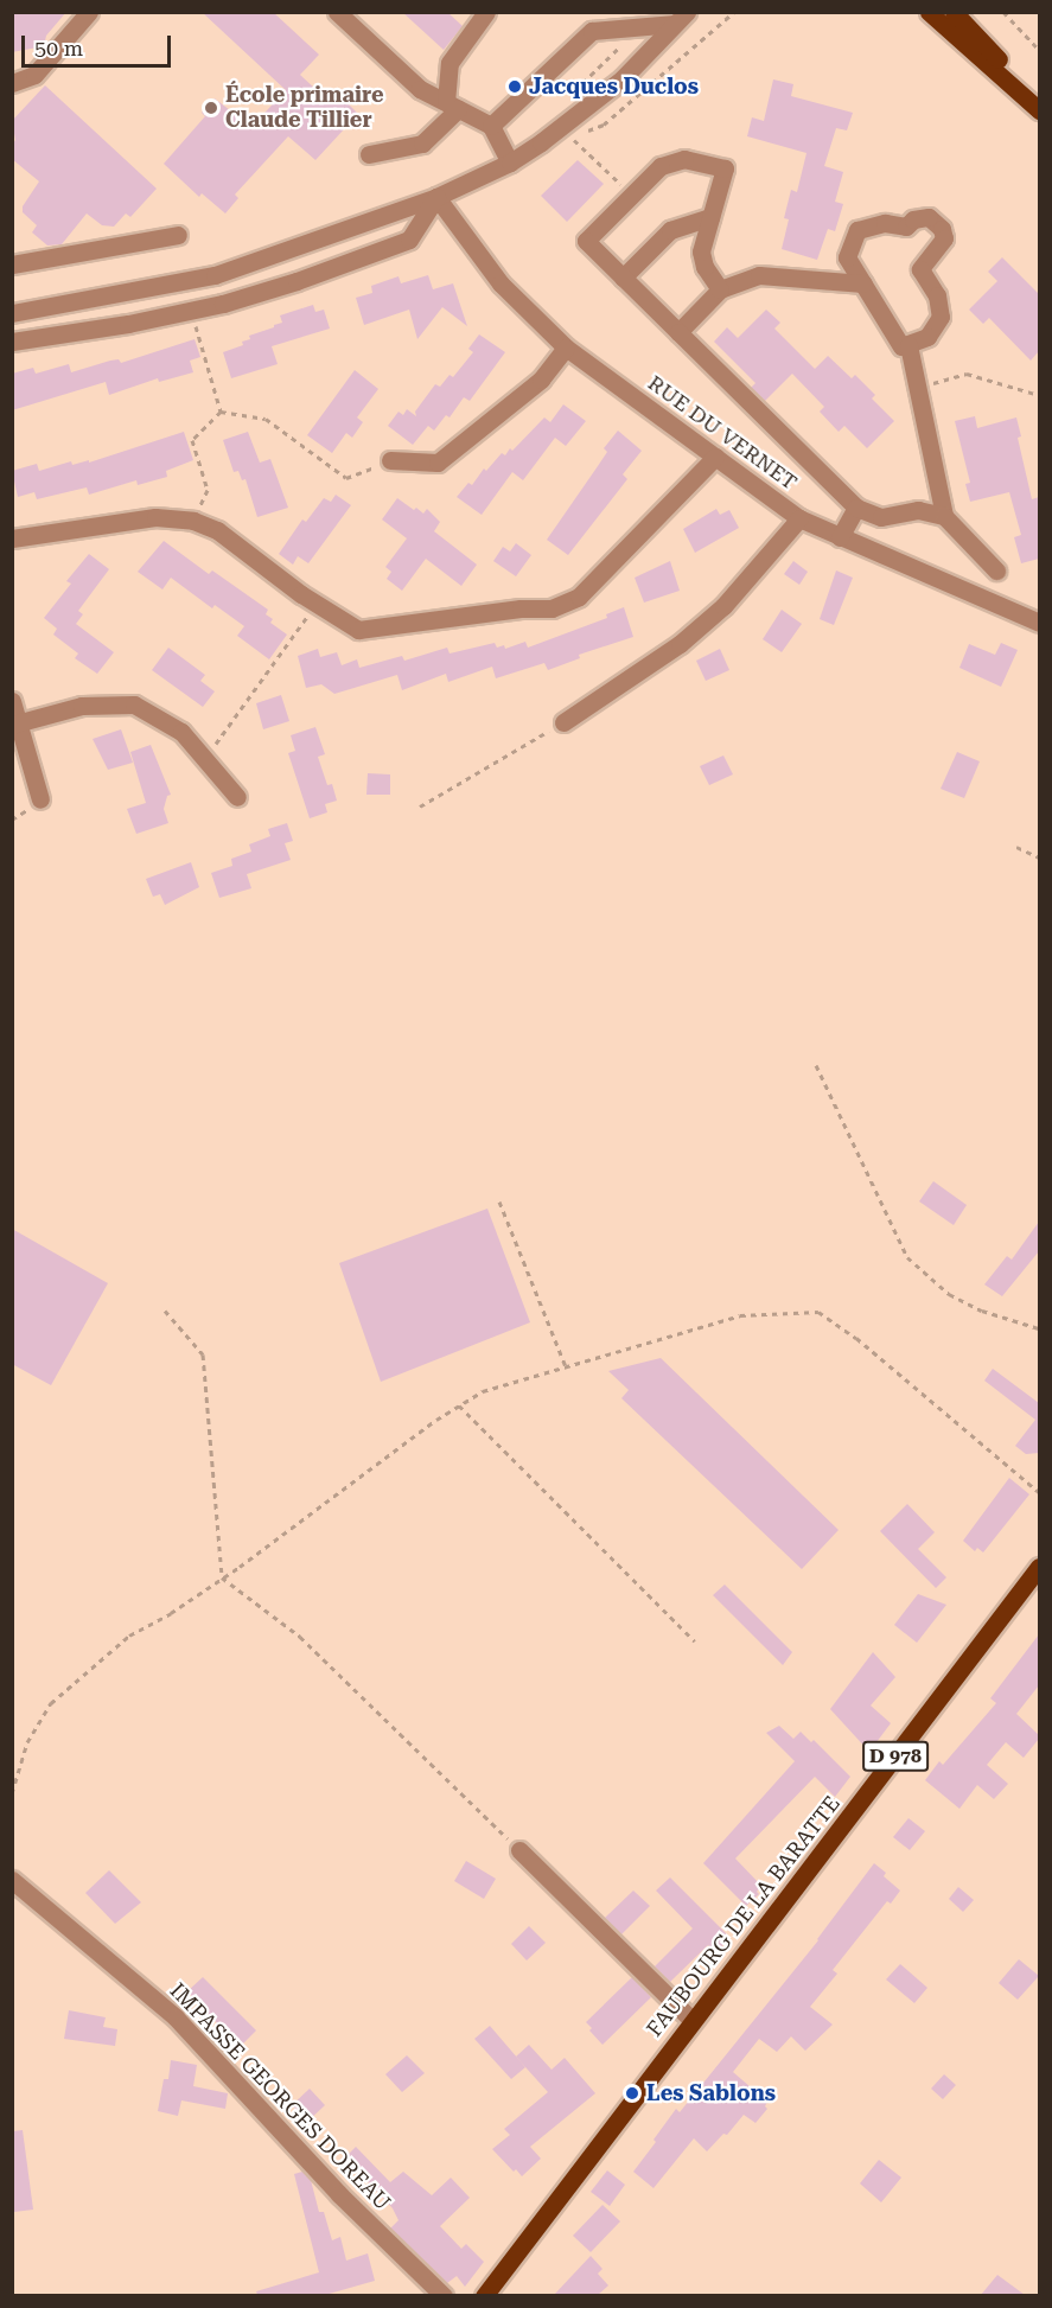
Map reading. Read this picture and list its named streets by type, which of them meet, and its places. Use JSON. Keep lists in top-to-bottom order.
{
  "streets": {
    "main road": ["D 978", "FAUBOURG DE LA BARATTE"],
    "street": ["RUE DU VERNET", "IMPASSE GEORGES DOREAU"]
  },
  "places": ["Jacques Duclos", "École primaire Claude Tillier", "Les Sablons"],
  "scale_bar": "50 m"
}
